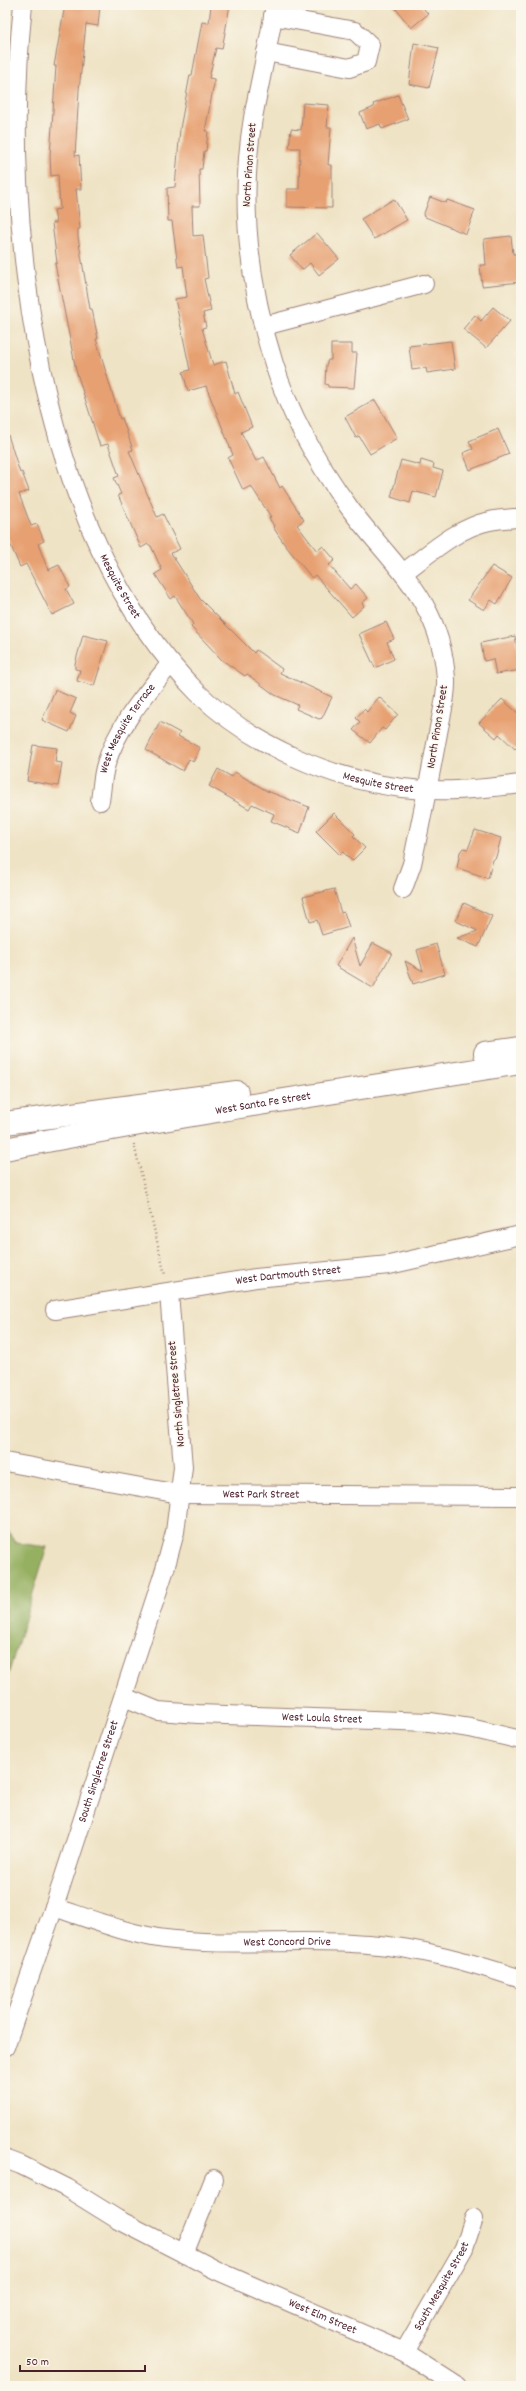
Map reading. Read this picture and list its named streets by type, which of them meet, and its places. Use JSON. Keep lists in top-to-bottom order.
{
  "streets": {
    "street": [
      "North Pinon Street",
      "Mesquite Street",
      "West Mesquite Terrace",
      "West Santa Fe Street",
      "West Dartmouth Street",
      "North Singletree Street",
      "West Park Street",
      "West Loula Street",
      "South Singletree Street",
      "West Concord Drive",
      "South Mesquite Street",
      "West Elm Street"
    ]
  },
  "crossings": [
    ["North Pinon Street", "Mesquite Street"],
    ["Mesquite Street", "West Mesquite Terrace"],
    ["West Dartmouth Street", "North Singletree Street"],
    ["North Singletree Street", "West Park Street"],
    ["North Singletree Street", "South Singletree Street"],
    ["West Park Street", "South Singletree Street"],
    ["West Loula Street", "South Singletree Street"],
    ["South Singletree Street", "West Concord Drive"],
    ["South Mesquite Street", "West Elm Street"]
  ],
  "scale_bar": "50 m"
}
